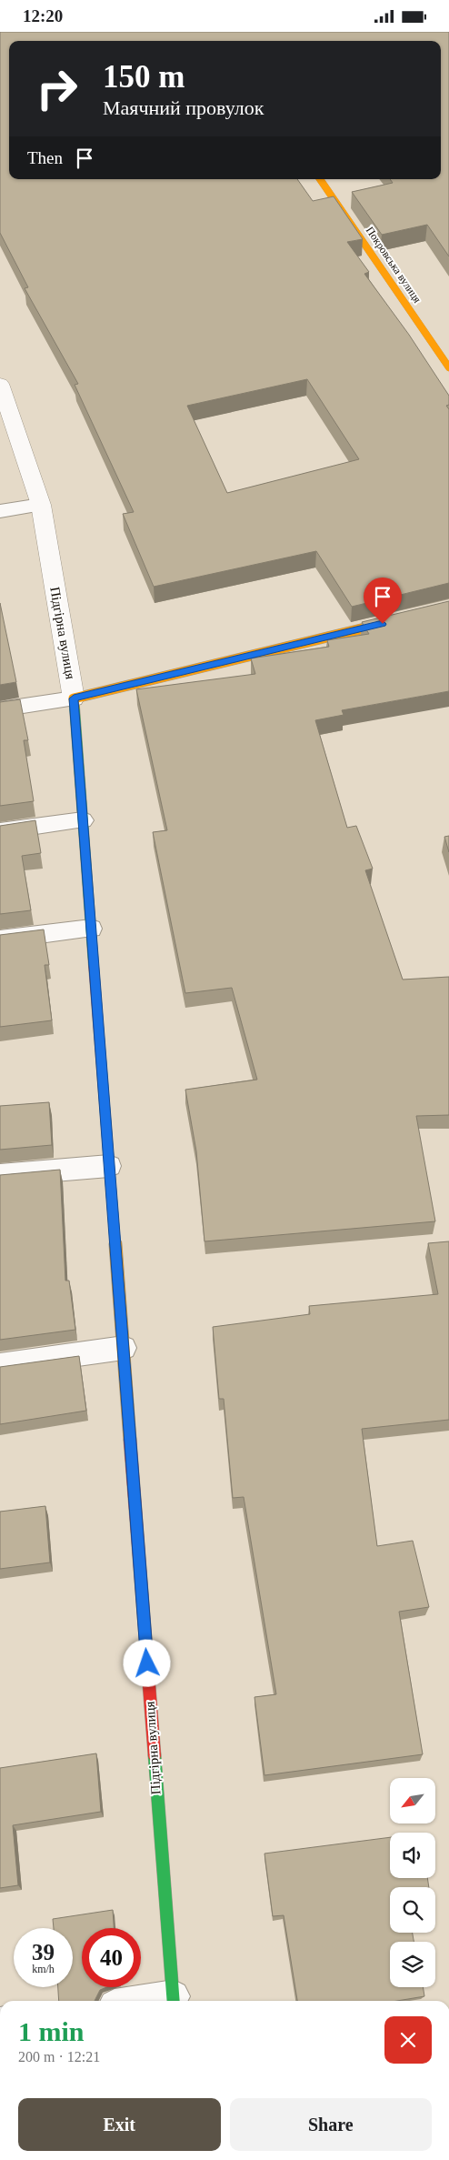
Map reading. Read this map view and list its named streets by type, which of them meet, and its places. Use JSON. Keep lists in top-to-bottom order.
{
  "streets": {
    "street": ["Покровська вулиця", "Підгірна вулиця"]
  },
  "north": "bottom left",
  "page": {
    "status": "12:20",
    "turn": ["150 m", "Маячний провулок"],
    "then": "Then",
    "speed": "39 km/h",
    "limit": "40",
    "heading": ["1 min", "200 m · 12:21"],
    "buttons": ["Exit", "Share"]
  }
}
